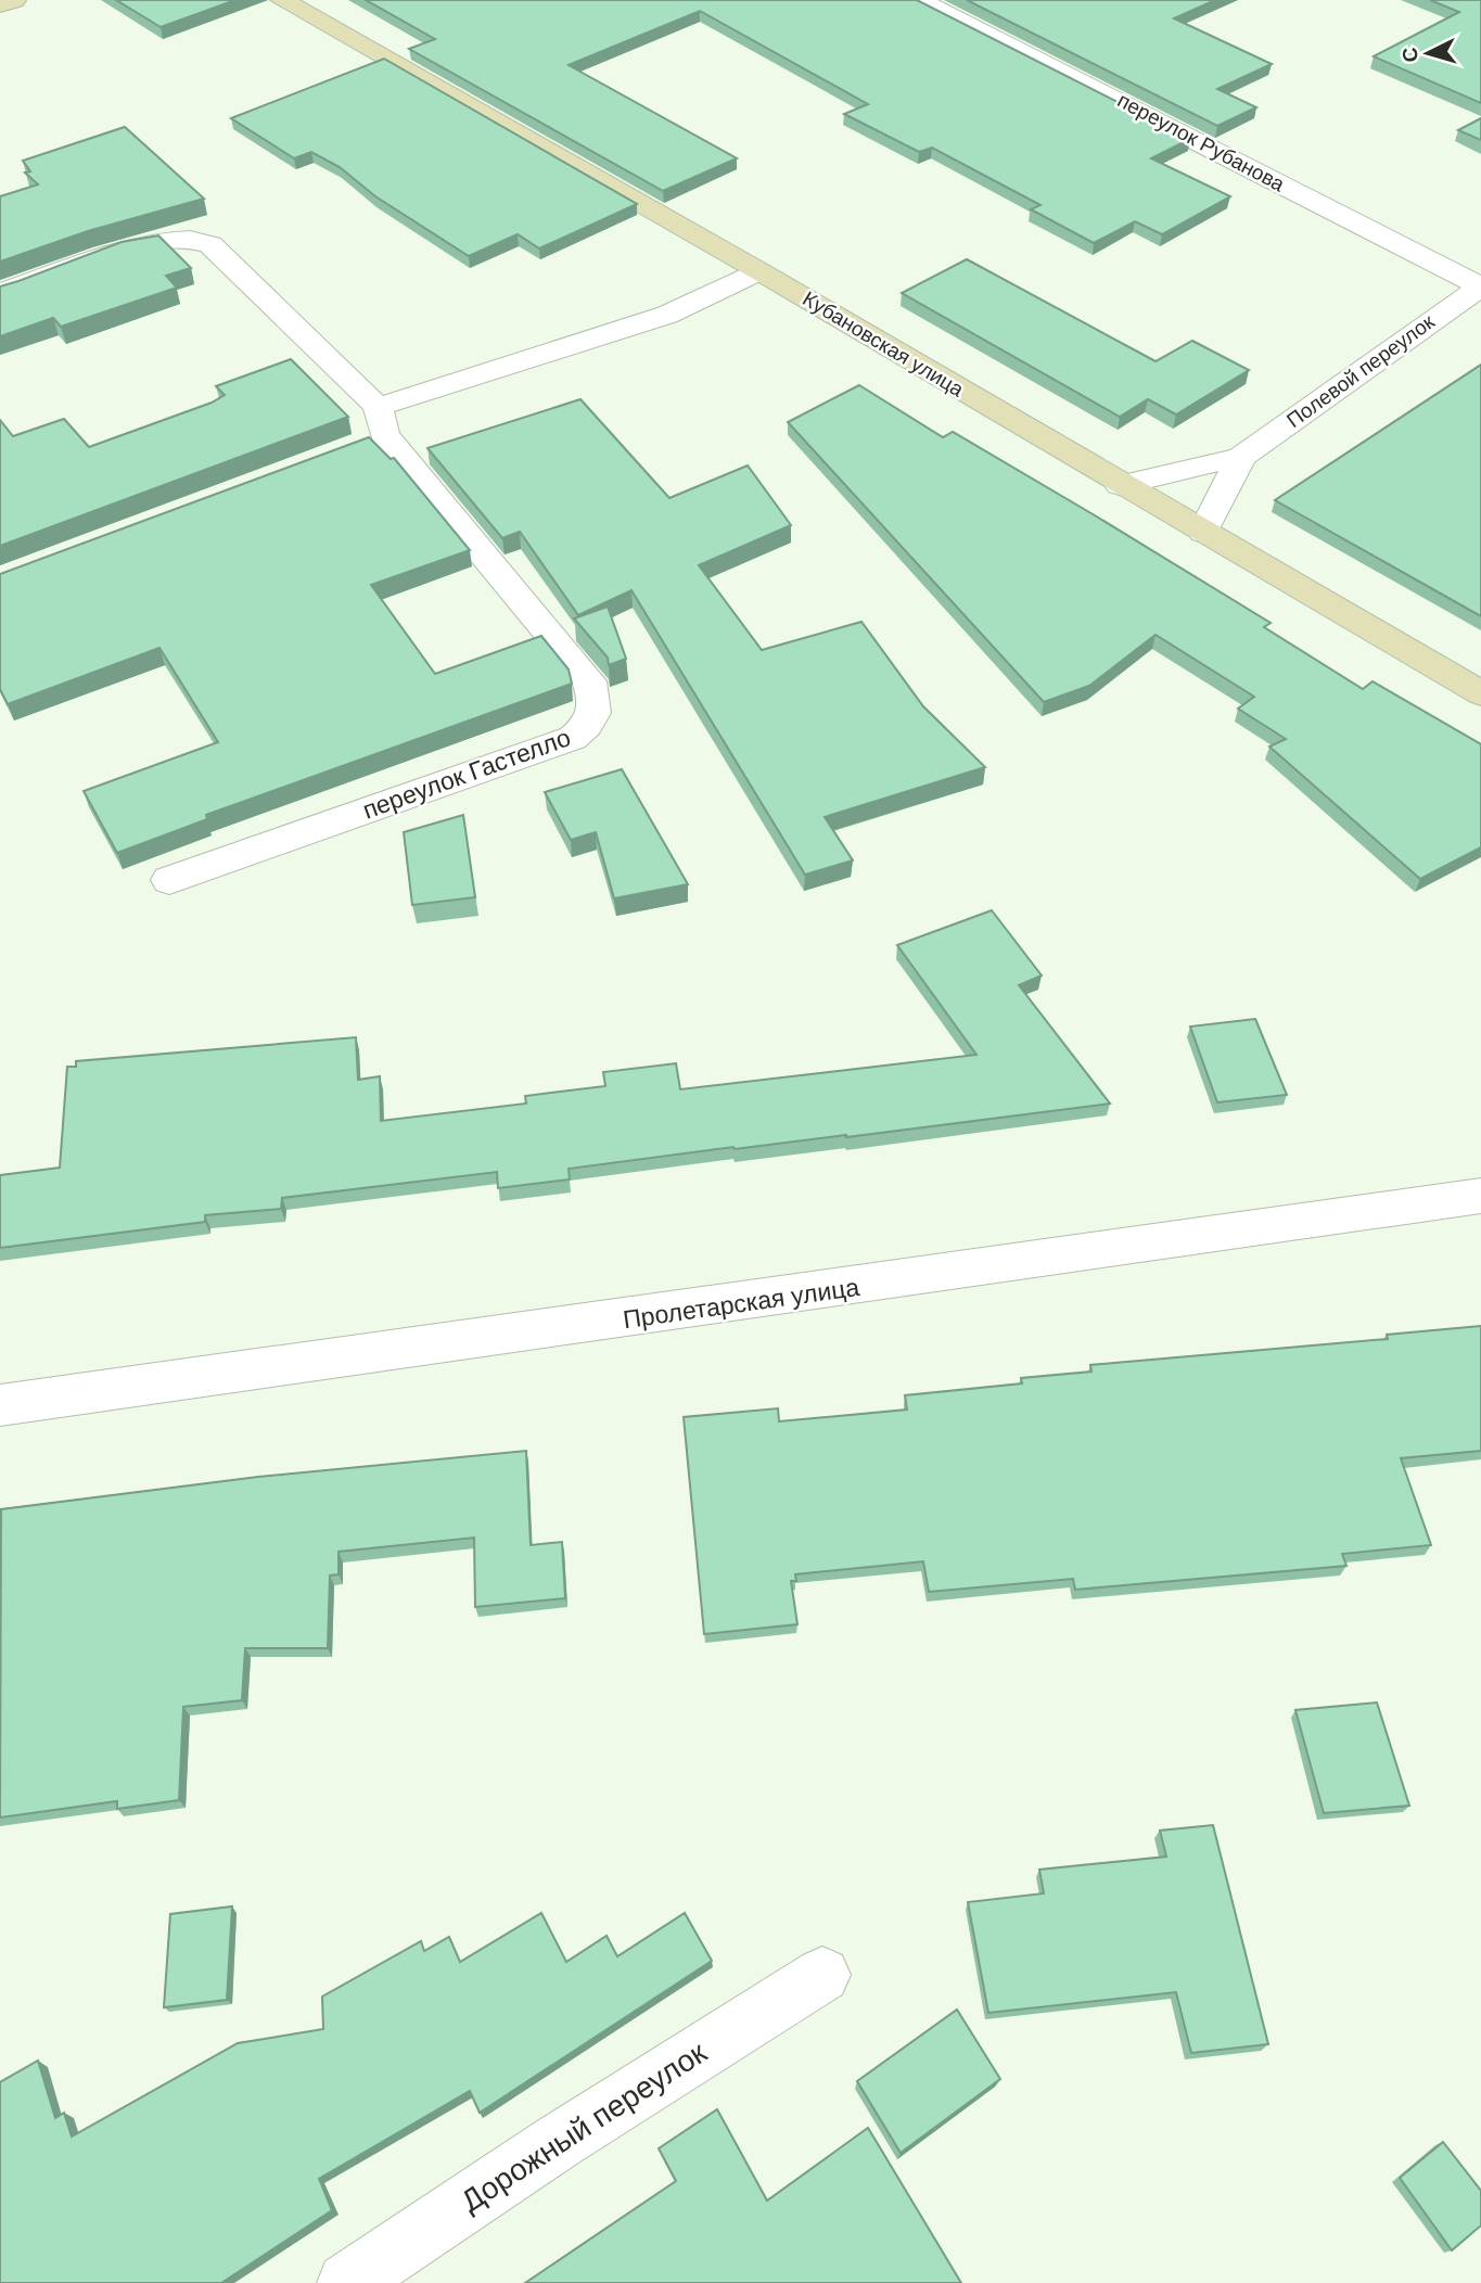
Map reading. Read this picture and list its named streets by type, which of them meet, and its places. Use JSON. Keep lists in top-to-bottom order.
{
  "streets": {
    "street": [
      "переулок Рубанова",
      "Кубановская улица",
      "Полевой переулок",
      "переулок Гастелло",
      "Пролетарская улица",
      "Дорожный переулок"
    ]
  },
  "crossings": [
    ["переулок Рубанова", "Полевой переулок"],
    ["Кубановская улица", "Полевой переулок"]
  ],
  "north": "left"
}
